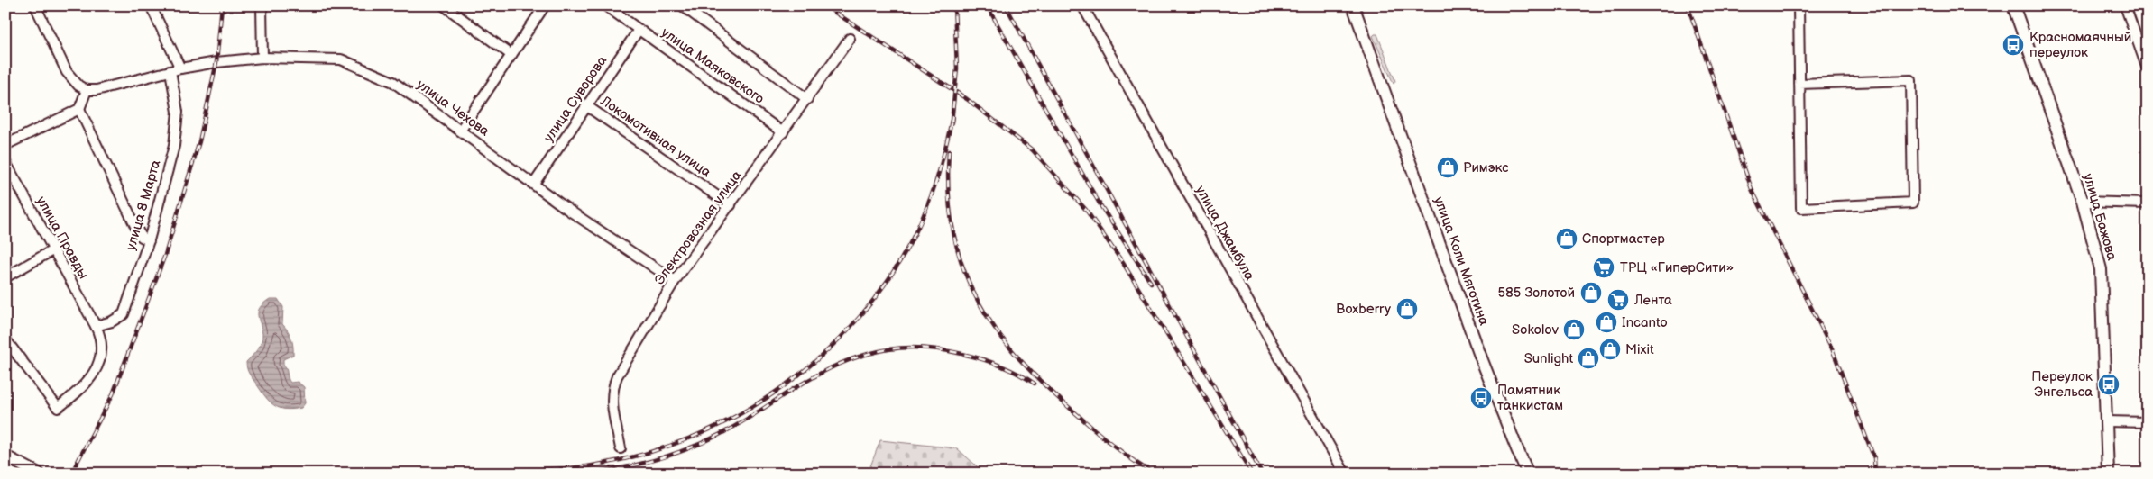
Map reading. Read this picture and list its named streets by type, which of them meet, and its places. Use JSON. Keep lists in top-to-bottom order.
{
  "streets": {
    "main road": ["улица Бажова", "улица Коли Мяготина"],
    "street": [
      "улица Маяковского",
      "улица Суворова",
      "улица Чехова",
      "Локомотивная улица",
      "улица 8 Марта",
      "Электровозная улица",
      "улица Джамбула",
      "улица Правды"
    ]
  },
  "crossings": [
    ["улица Маяковского", "улица Суворова"],
    ["улица Маяковского", "Электровозная улица"],
    ["улица Суворова", "улица Чехова"],
    ["улица Суворова", "Локомотивная улица"],
    ["улица Чехова", "улица 8 Марта"],
    ["улица Чехова", "Электровозная улица"],
    ["Локомотивная улица", "Электровозная улица"],
    ["улица 8 Марта", "улица Правды"]
  ],
  "places": {
    "bus stop": ["Красномаячный переулок", "Переулок Энгельса", "Памятник танкистам"],
    "shop": [
      "Римэкс",
      "Спортмастер",
      "585 Золотой",
      "Boxberry",
      "Incanto",
      "Sokolov",
      "Mixit",
      "Sunlight"
    ],
    "supermarket": ["ТРЦ «ГиперСити»", "Лента"]
  }
}
